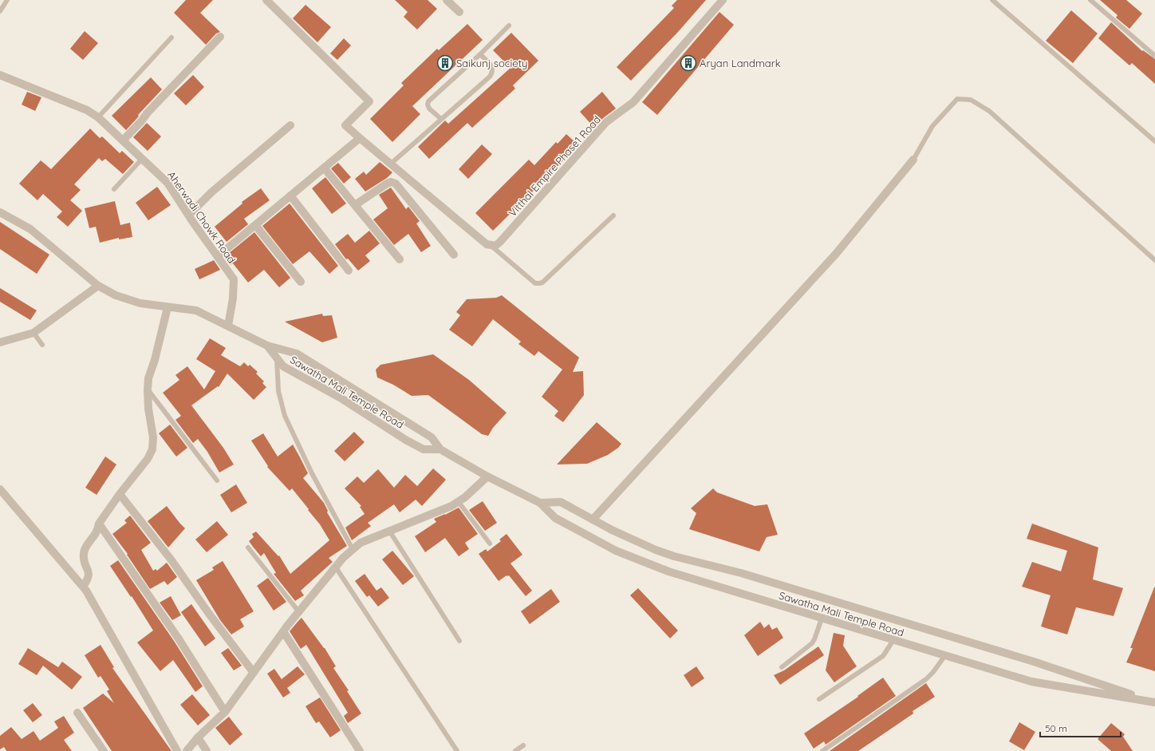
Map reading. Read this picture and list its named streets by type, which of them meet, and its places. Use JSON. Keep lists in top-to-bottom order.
{
  "streets": {
    "street": ["Vitthal Empire Phase1 Road", "Aherwadi Chowk Road", "Sawatha Mali Temple Road"]
  },
  "crossings": [
    ["Aherwadi Chowk Road", "Sawatha Mali Temple Road"]
  ],
  "places": {
    "building": ["Saikunj society", "Aryan Landmark"]
  },
  "scale_bar": "50 m"
}
